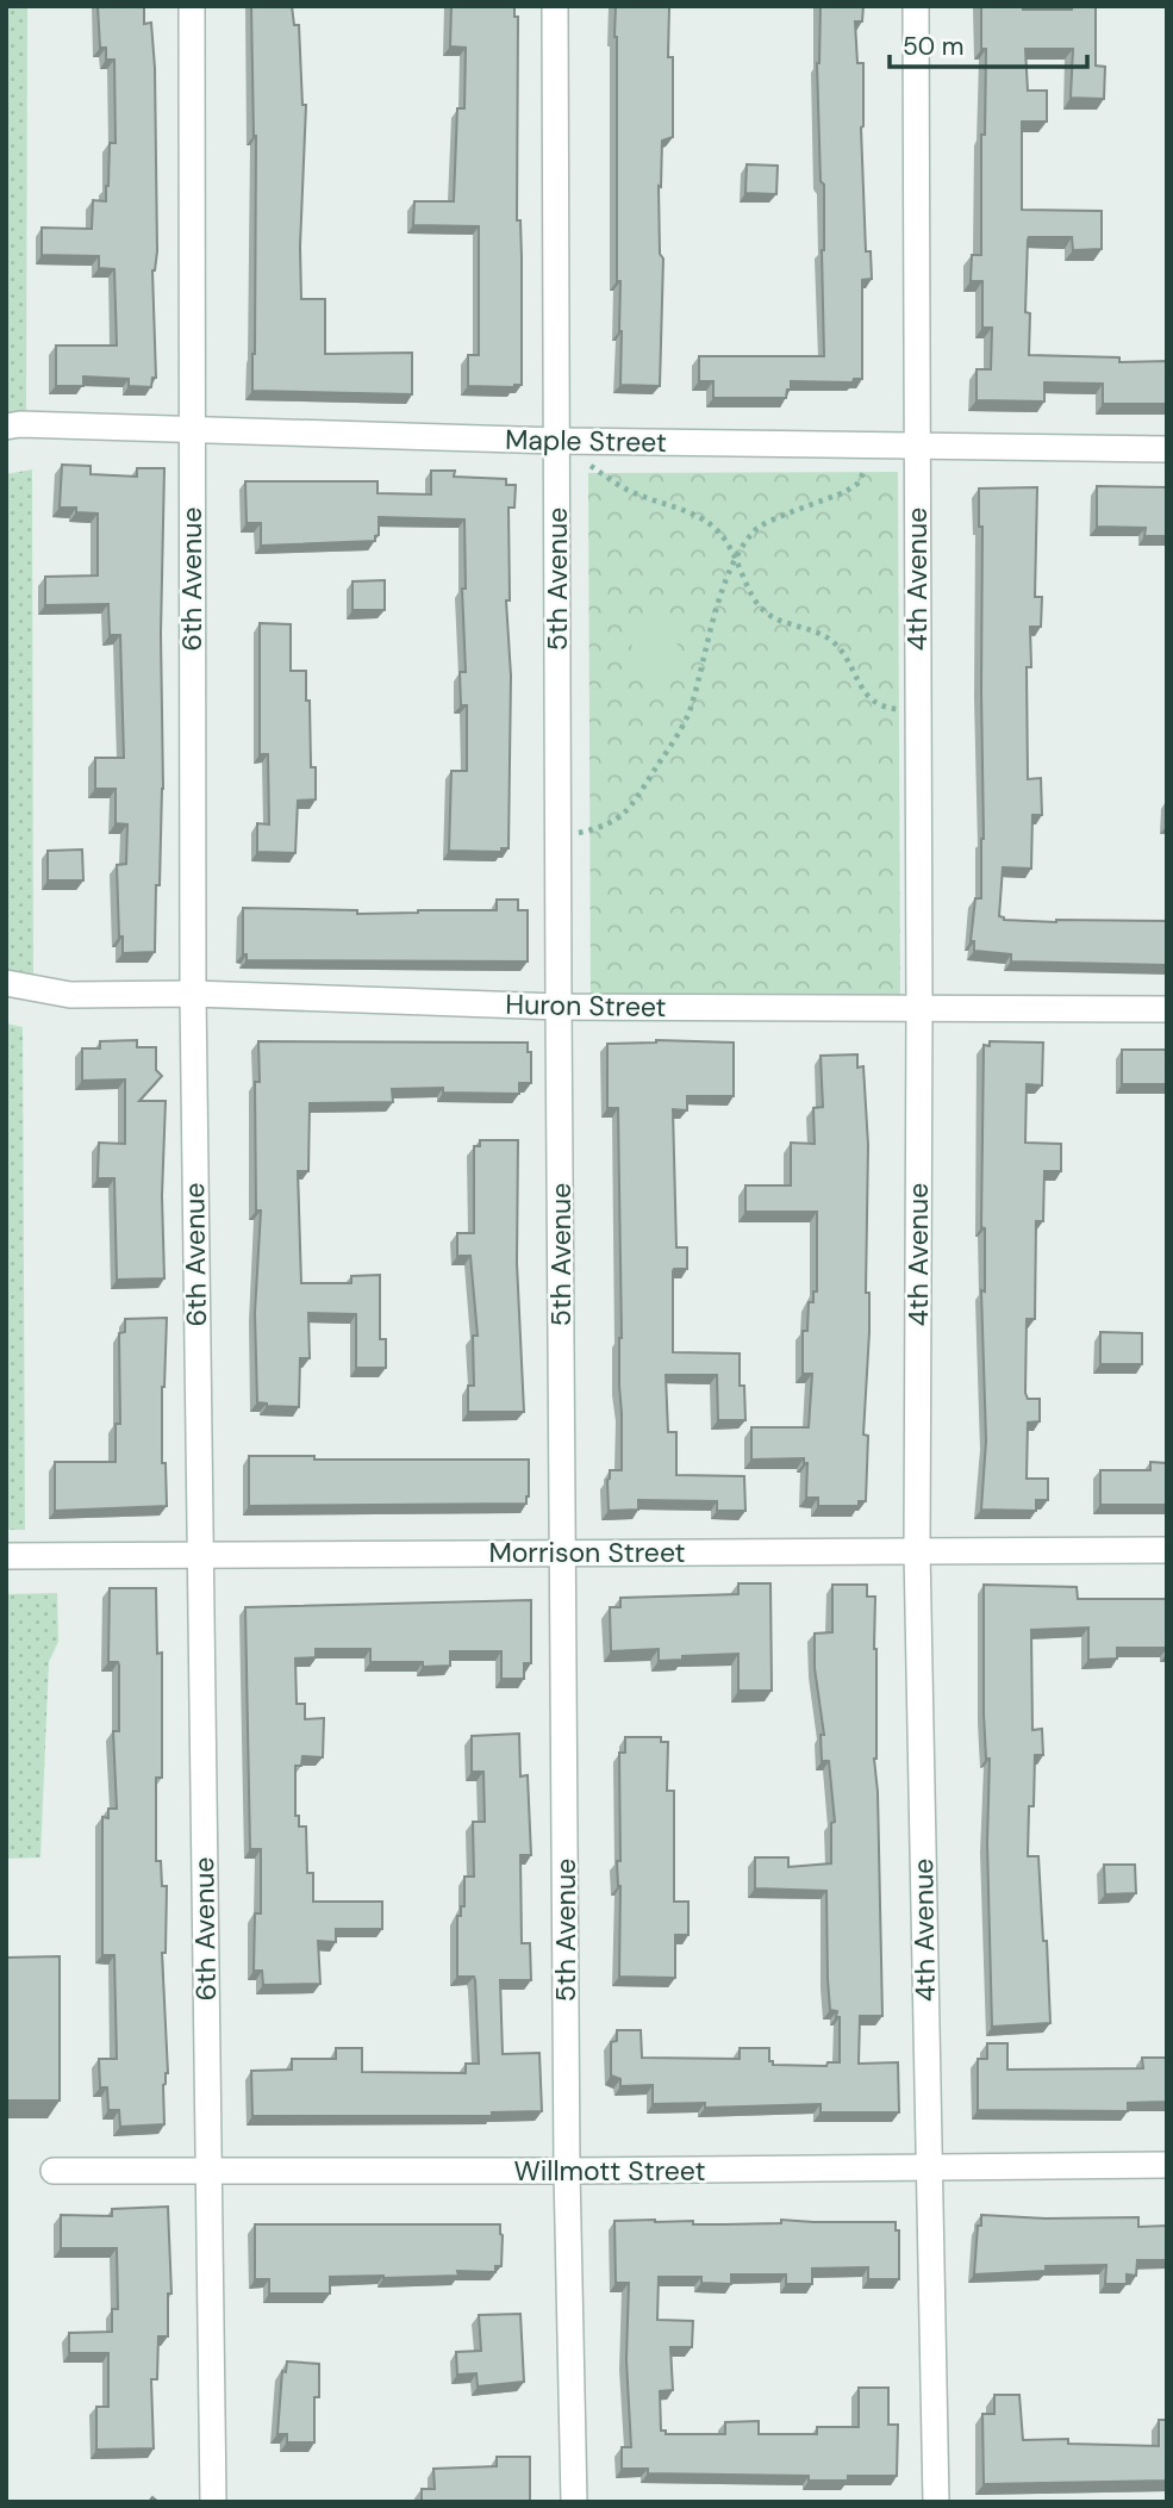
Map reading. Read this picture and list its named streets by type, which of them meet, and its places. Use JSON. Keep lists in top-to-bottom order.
{
  "streets": {
    "street": [
      "Maple Street",
      "6th Avenue",
      "5th Avenue",
      "4th Avenue",
      "Huron Street",
      "Morrison Street",
      "Willmott Street"
    ]
  },
  "crossings": [
    ["Maple Street", "6th Avenue"],
    ["Maple Street", "5th Avenue"],
    ["Maple Street", "4th Avenue"],
    ["6th Avenue", "Huron Street"],
    ["6th Avenue", "Morrison Street"],
    ["6th Avenue", "Willmott Street"],
    ["5th Avenue", "Huron Street"],
    ["5th Avenue", "Morrison Street"],
    ["5th Avenue", "Willmott Street"],
    ["4th Avenue", "Huron Street"],
    ["4th Avenue", "Morrison Street"],
    ["4th Avenue", "Willmott Street"]
  ],
  "scale_bar": "50 m"
}
